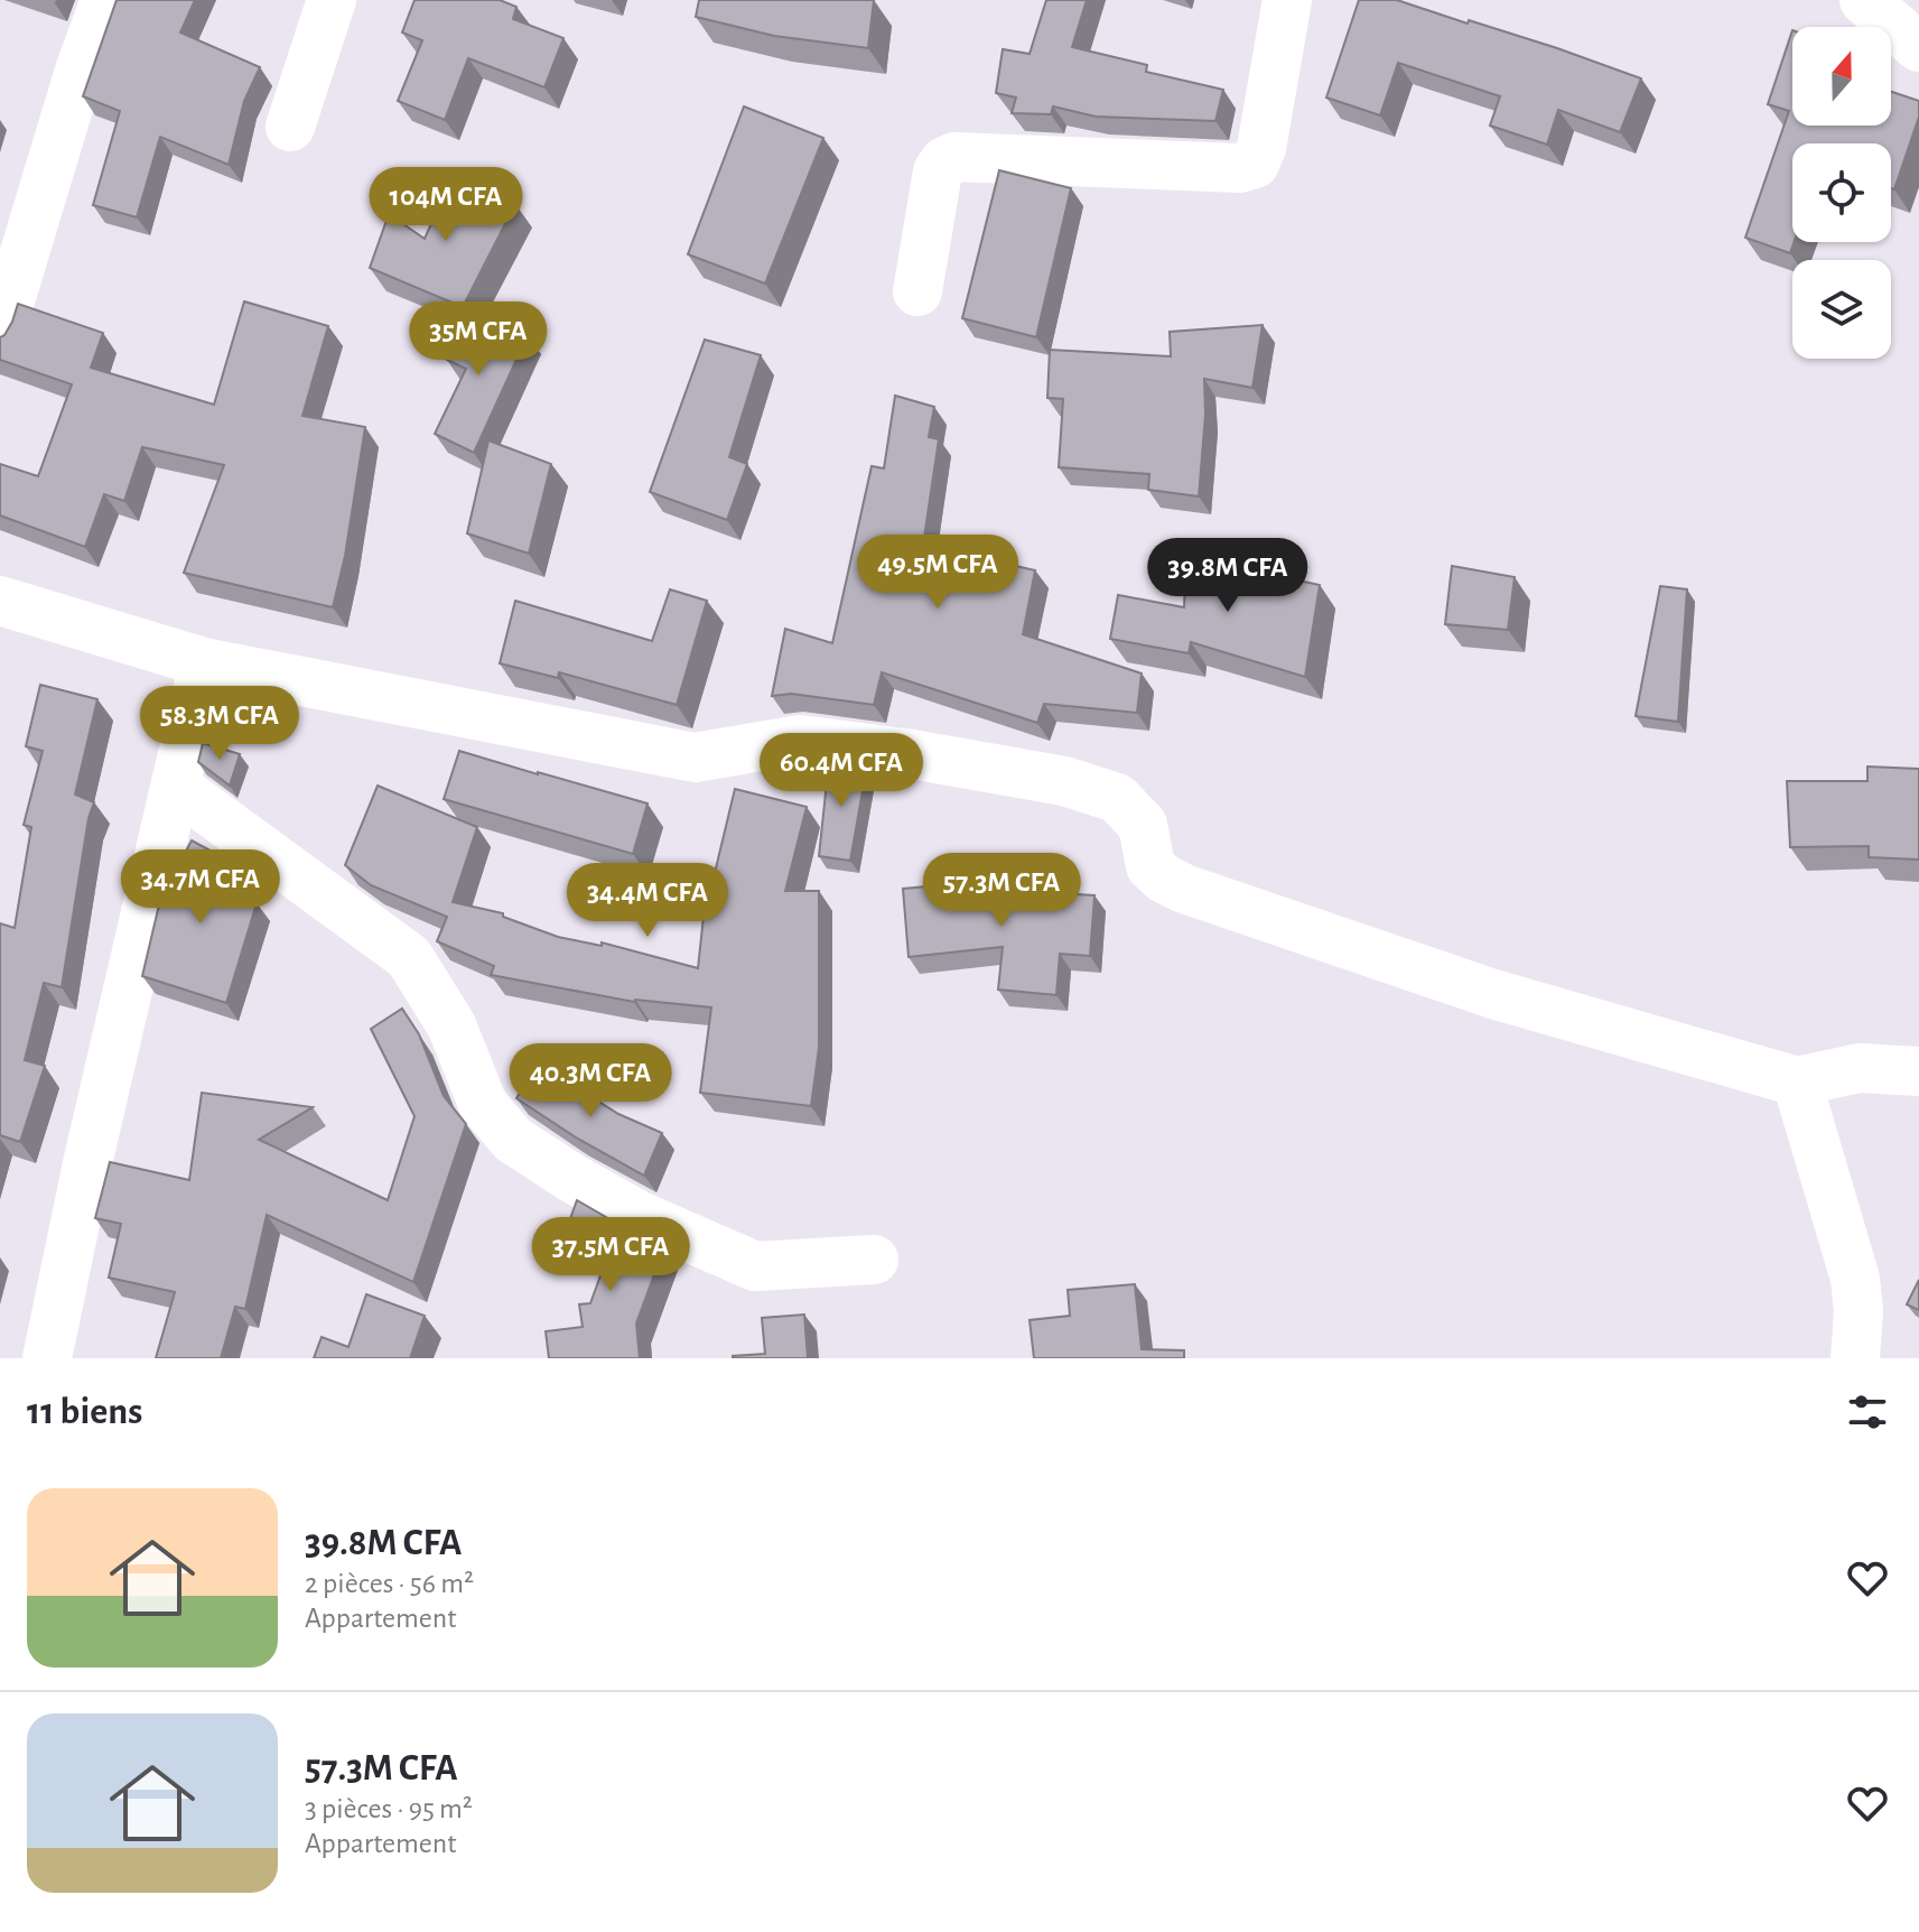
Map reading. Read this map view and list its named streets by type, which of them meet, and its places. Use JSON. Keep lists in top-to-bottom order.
{
  "north": "top",
  "page": {
    "price": [
      "104M CFA",
      "35M CFA",
      "49.5M CFA",
      "39.8M CFA",
      "58.3M CFA",
      "60.4M CFA",
      "34.7M CFA",
      "57.3M CFA",
      "34.4M CFA",
      "40.3M CFA",
      "37.5M CFA"
    ],
    "heading": "11 biens",
    "list": [
      {
        "name": "39.8M CFA",
        "note": "2 pièces · 56 m² · Appartement"
      },
      {
        "name": "57.3M CFA",
        "note": "3 pièces · 95 m² · Appartement"
      }
    ]
  }
}
